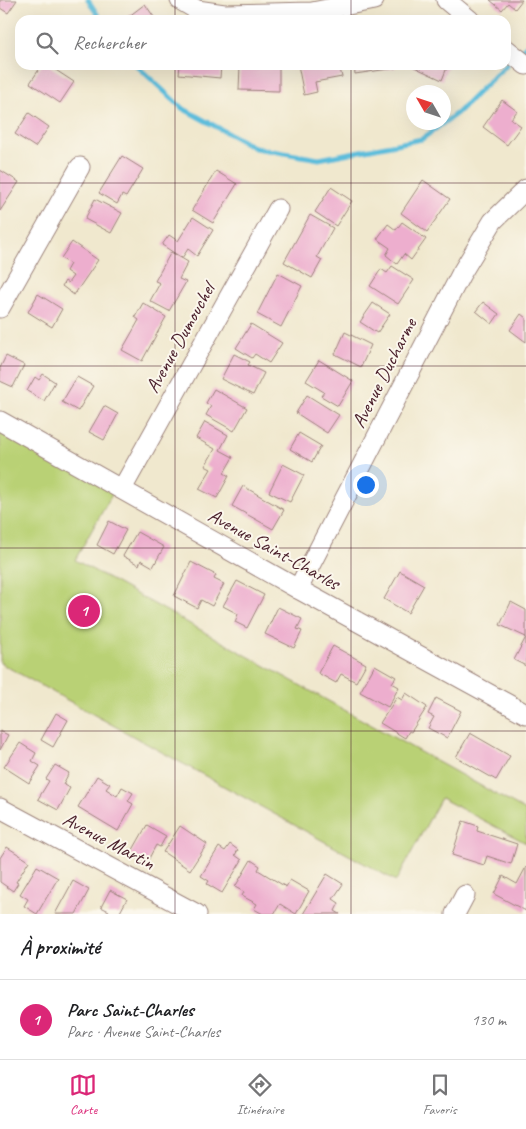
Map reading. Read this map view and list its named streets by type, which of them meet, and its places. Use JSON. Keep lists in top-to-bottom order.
{
  "streets": {
    "street": [
      "Avenue Dumouchel",
      "Avenue Ducharme",
      "Avenue Saint-Charles",
      "Avenue Martin"
    ]
  },
  "crossings": [
    ["Avenue Dumouchel", "Avenue Saint-Charles"],
    ["Avenue Ducharme", "Avenue Saint-Charles"]
  ],
  "north": "top left",
  "page": {
    "search": "Rechercher",
    "pins": "1",
    "heading": "À proximité",
    "list": [
      {
        "mark": "1",
        "name": "Parc Saint-Charles",
        "note": "Parc · Avenue Saint-Charles",
        "value": "130 m"
      }
    ],
    "nav": ["Carte", "Itinéraire", "Favoris"]
  }
}
